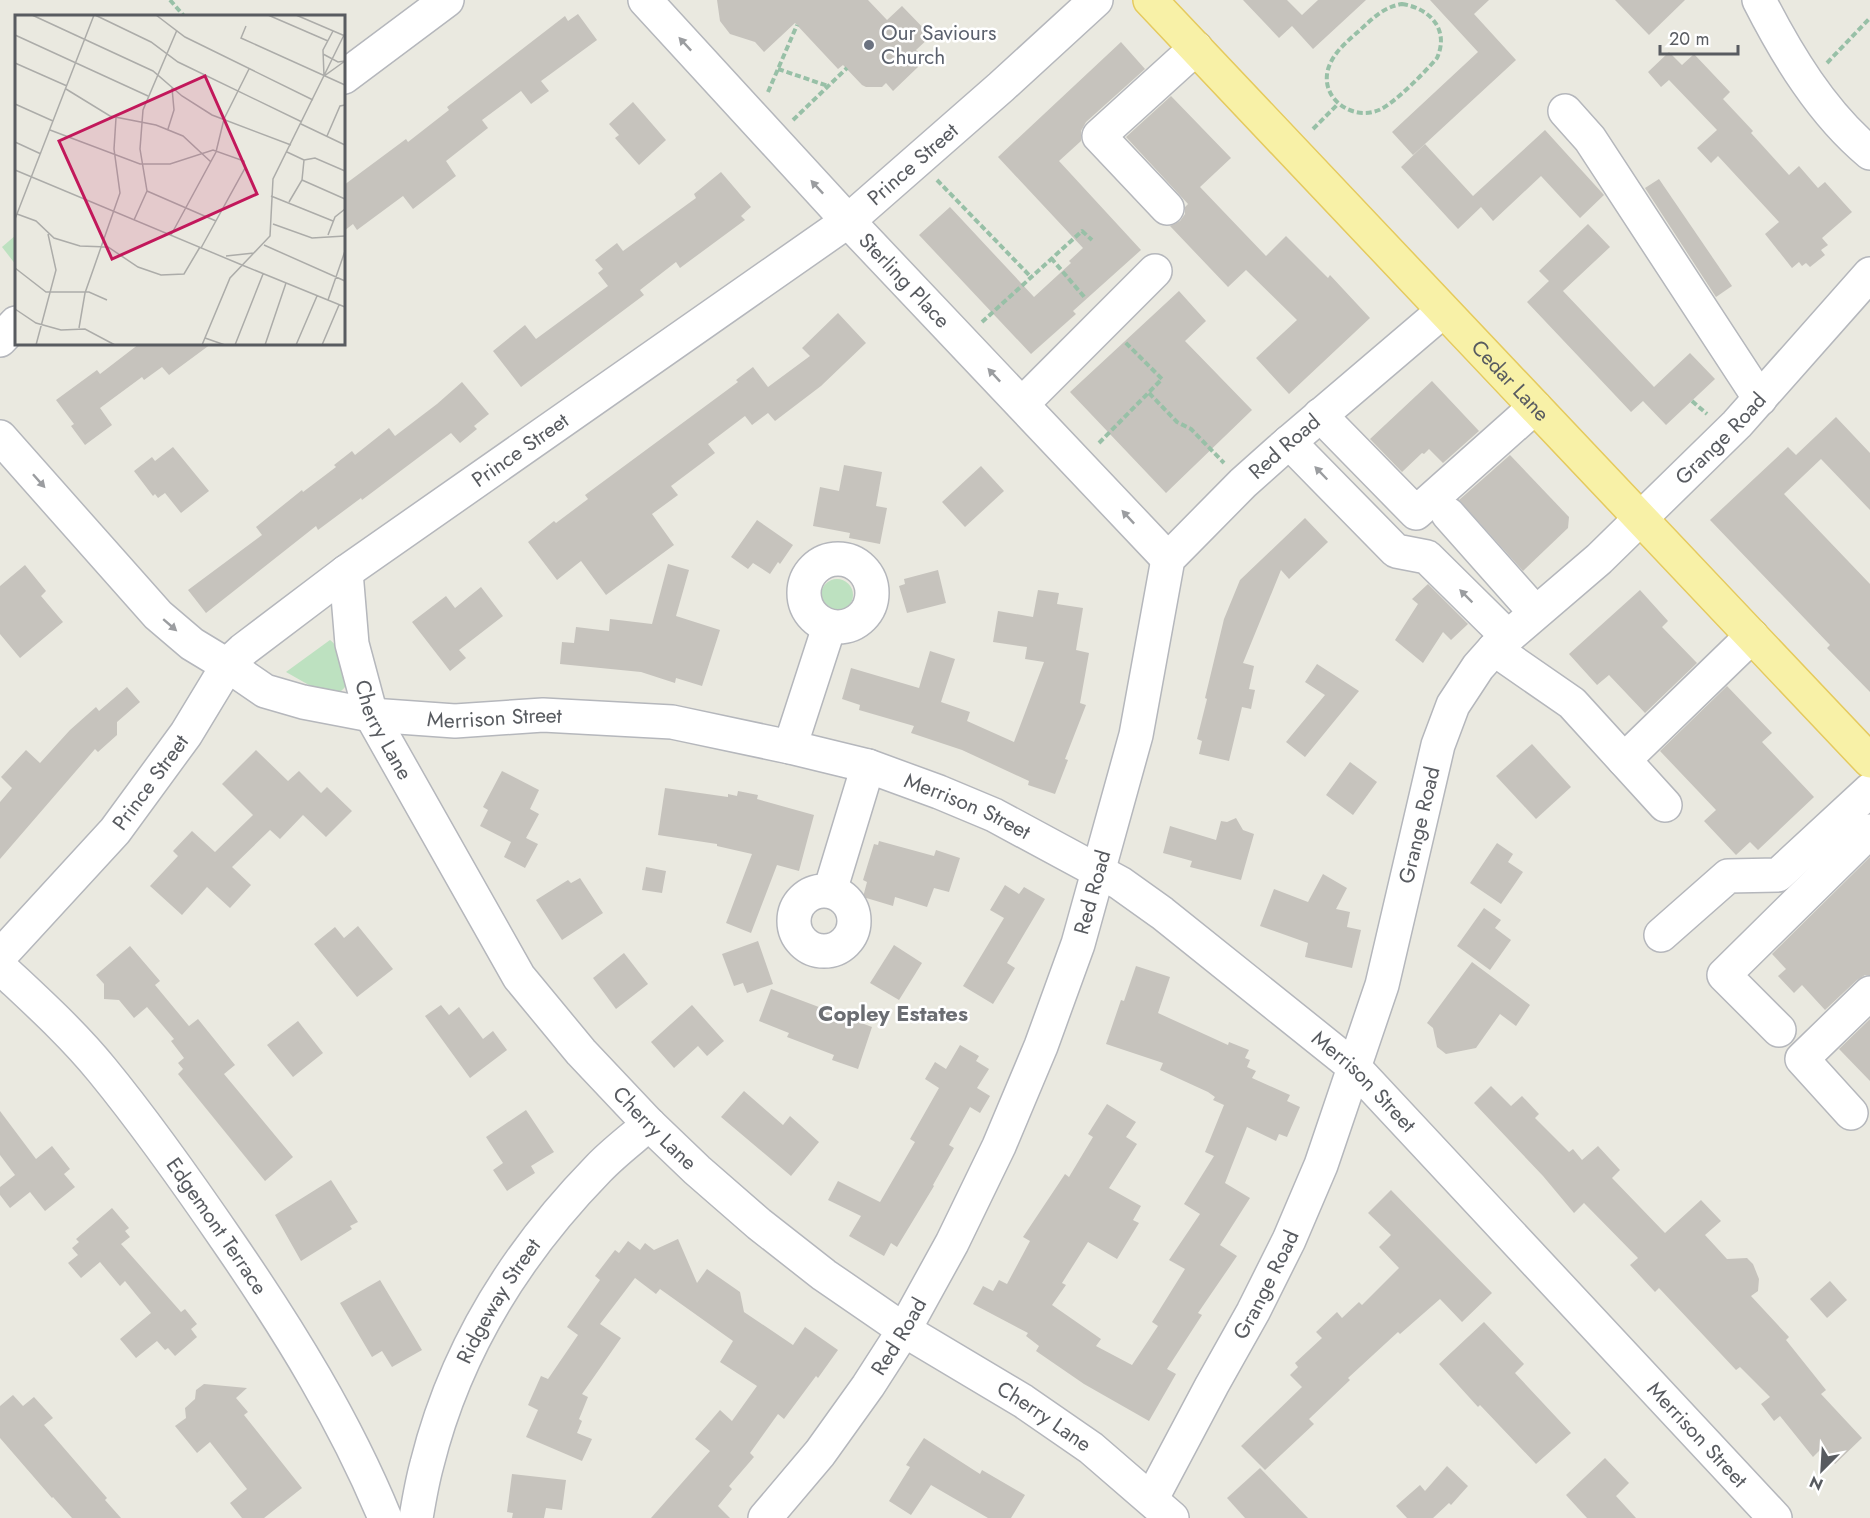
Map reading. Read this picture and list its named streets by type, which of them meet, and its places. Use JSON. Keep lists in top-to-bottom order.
{
  "streets": {
    "main road": ["Cedar Lane"],
    "street": [
      "Prince Street",
      "Sterling Place",
      "Grange Road",
      "Red Road",
      "Merrison Street",
      "Cherry Lane",
      "Edgemont Terrace",
      "Ridgeway Street"
    ]
  },
  "crossings": [
    ["Prince Street", "Sterling Place"],
    ["Prince Street", "Merrison Street"],
    ["Prince Street", "Cherry Lane"],
    ["Sterling Place", "Red Road"],
    ["Cedar Lane", "Grange Road"],
    ["Cedar Lane", "Red Road"],
    ["Grange Road", "Merrison Street"],
    ["Grange Road", "Cherry Lane"],
    ["Red Road", "Merrison Street"],
    ["Red Road", "Cherry Lane"],
    ["Merrison Street", "Cherry Lane"],
    ["Cherry Lane", "Ridgeway Street"]
  ],
  "one_way": ["Sterling Place"],
  "districts": ["Copley Estates"],
  "places": ["Our Saviours Church"],
  "scale_bar": "20 m",
  "north": "bottom left"
}
